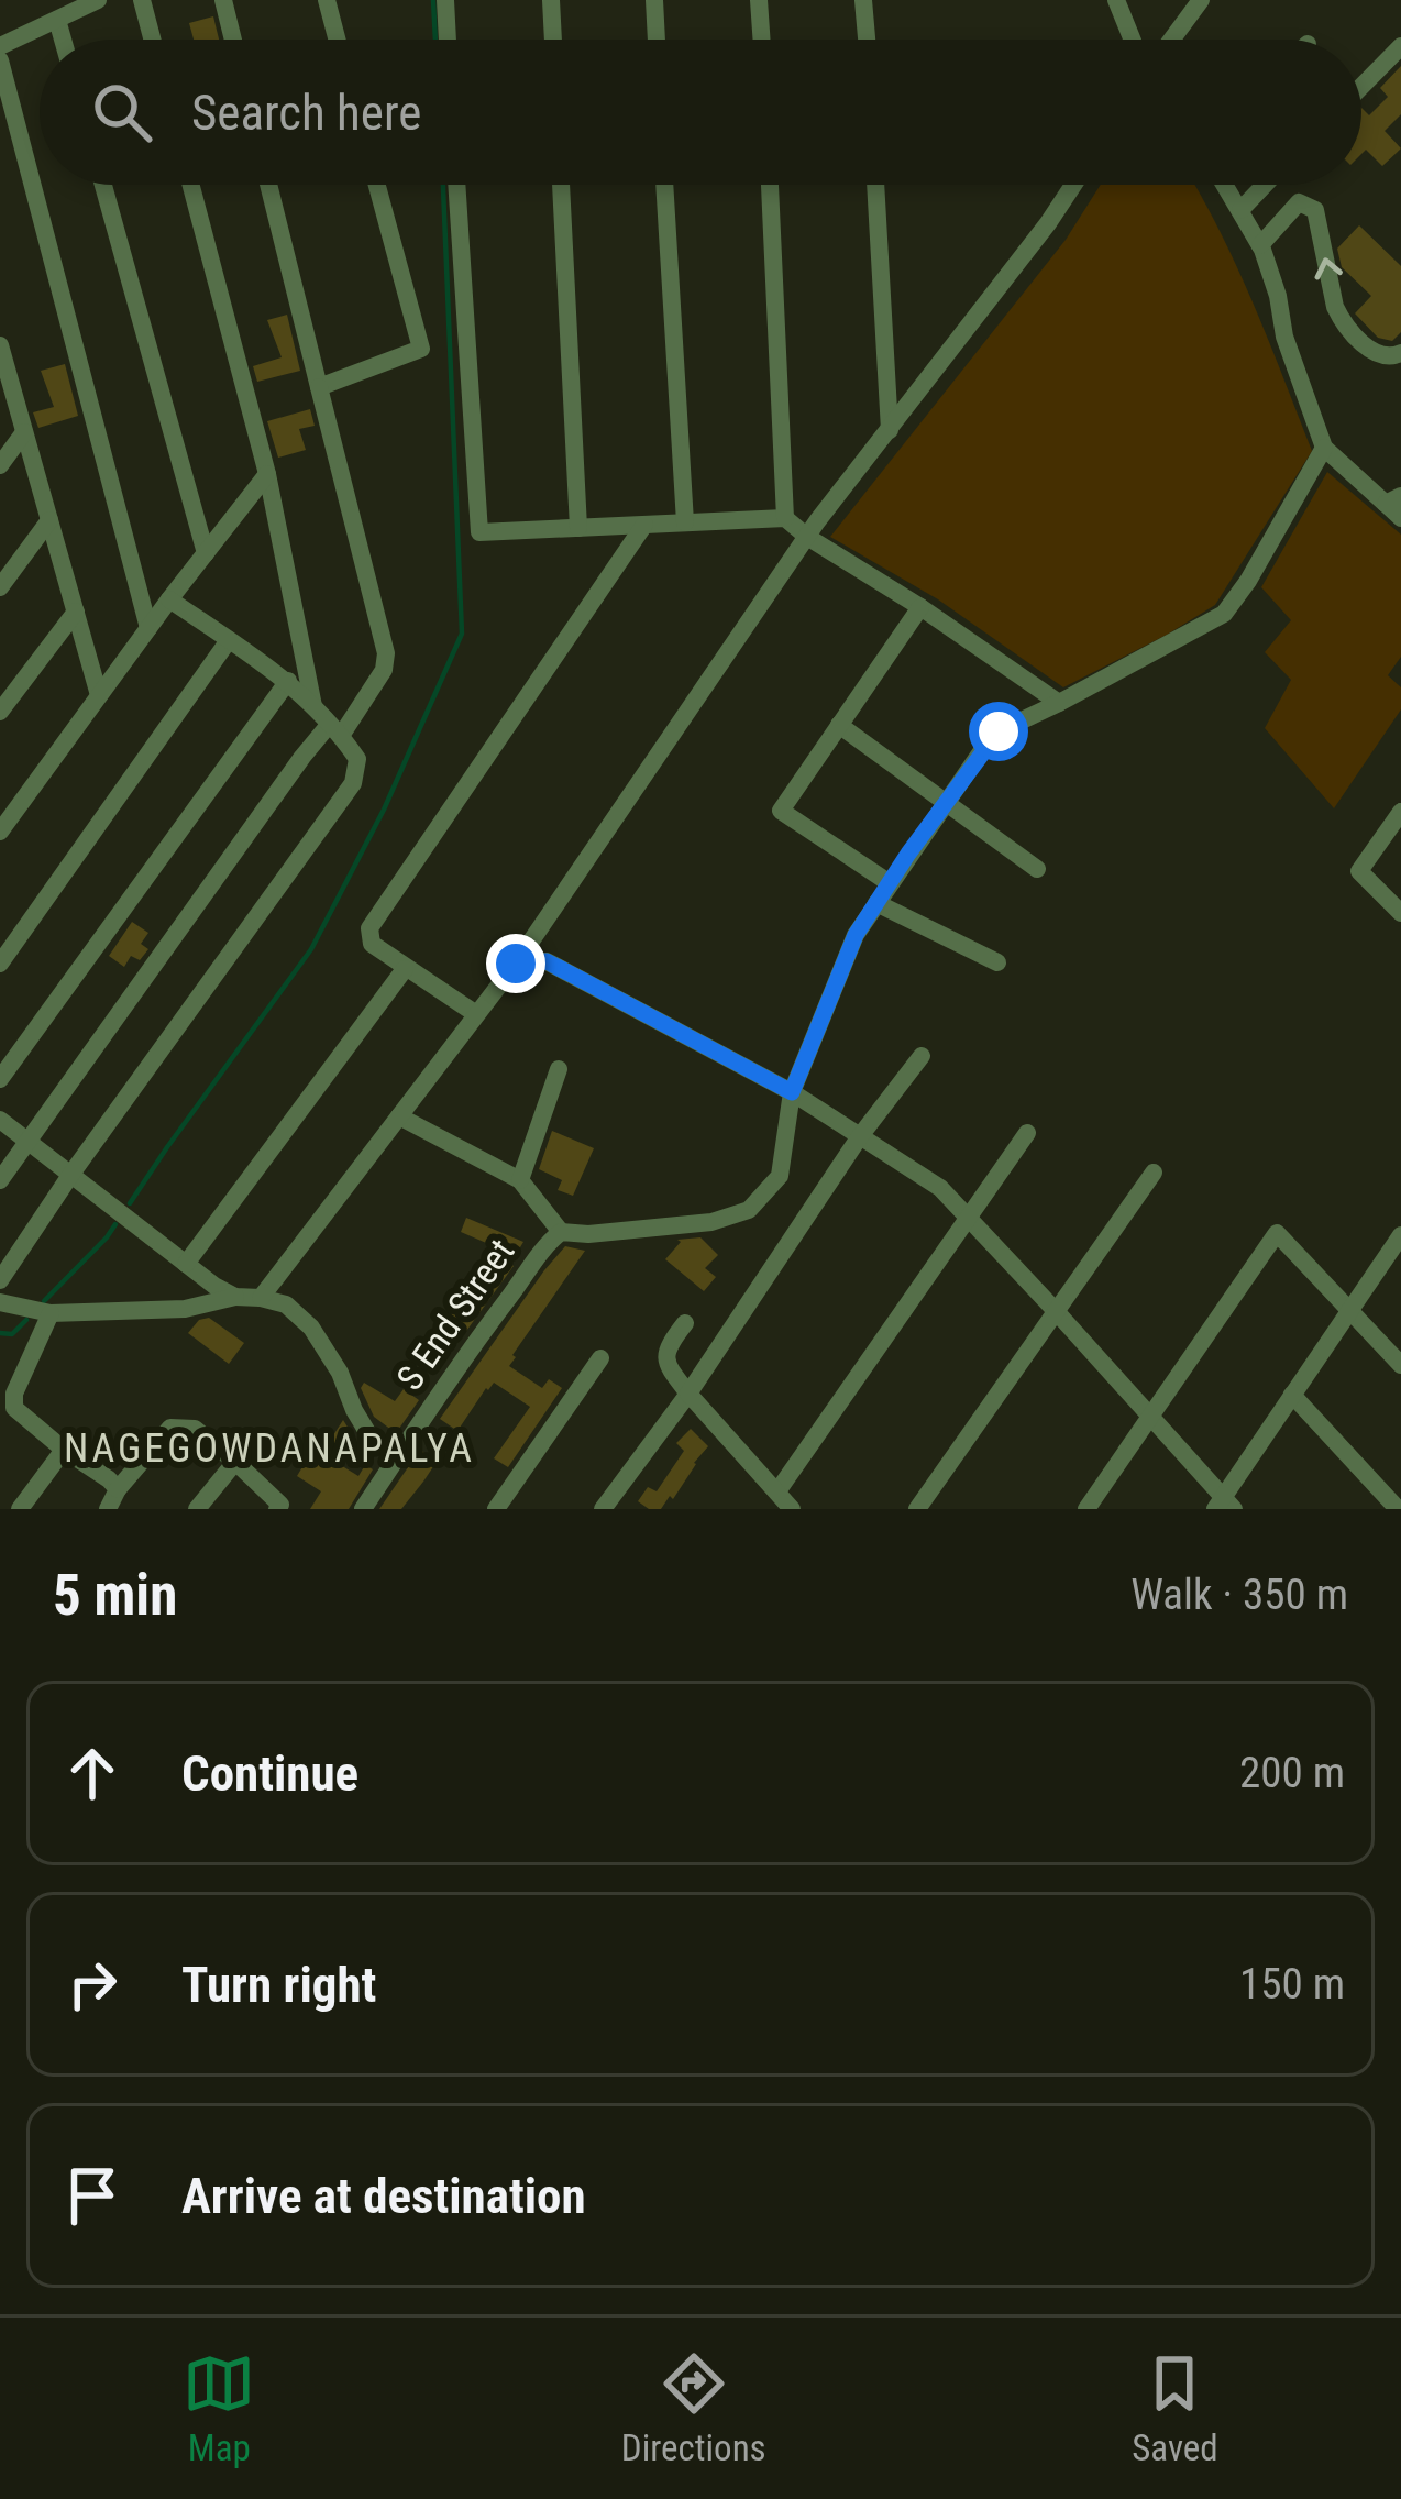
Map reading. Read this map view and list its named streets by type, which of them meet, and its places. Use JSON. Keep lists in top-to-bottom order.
{
  "streets": {
    "street": ["S End Street"]
  },
  "districts": ["NAGEGOWDANAPALYA"],
  "page": {
    "search": "Search here",
    "heading": ["5 min", "Walk · 350 m"],
    "list": [
      ["Continue", "200 m"],
      ["Turn right", "150 m"],
      "Arrive at destination"
    ],
    "nav": ["Map", "Directions", "Saved"]
  }
}
